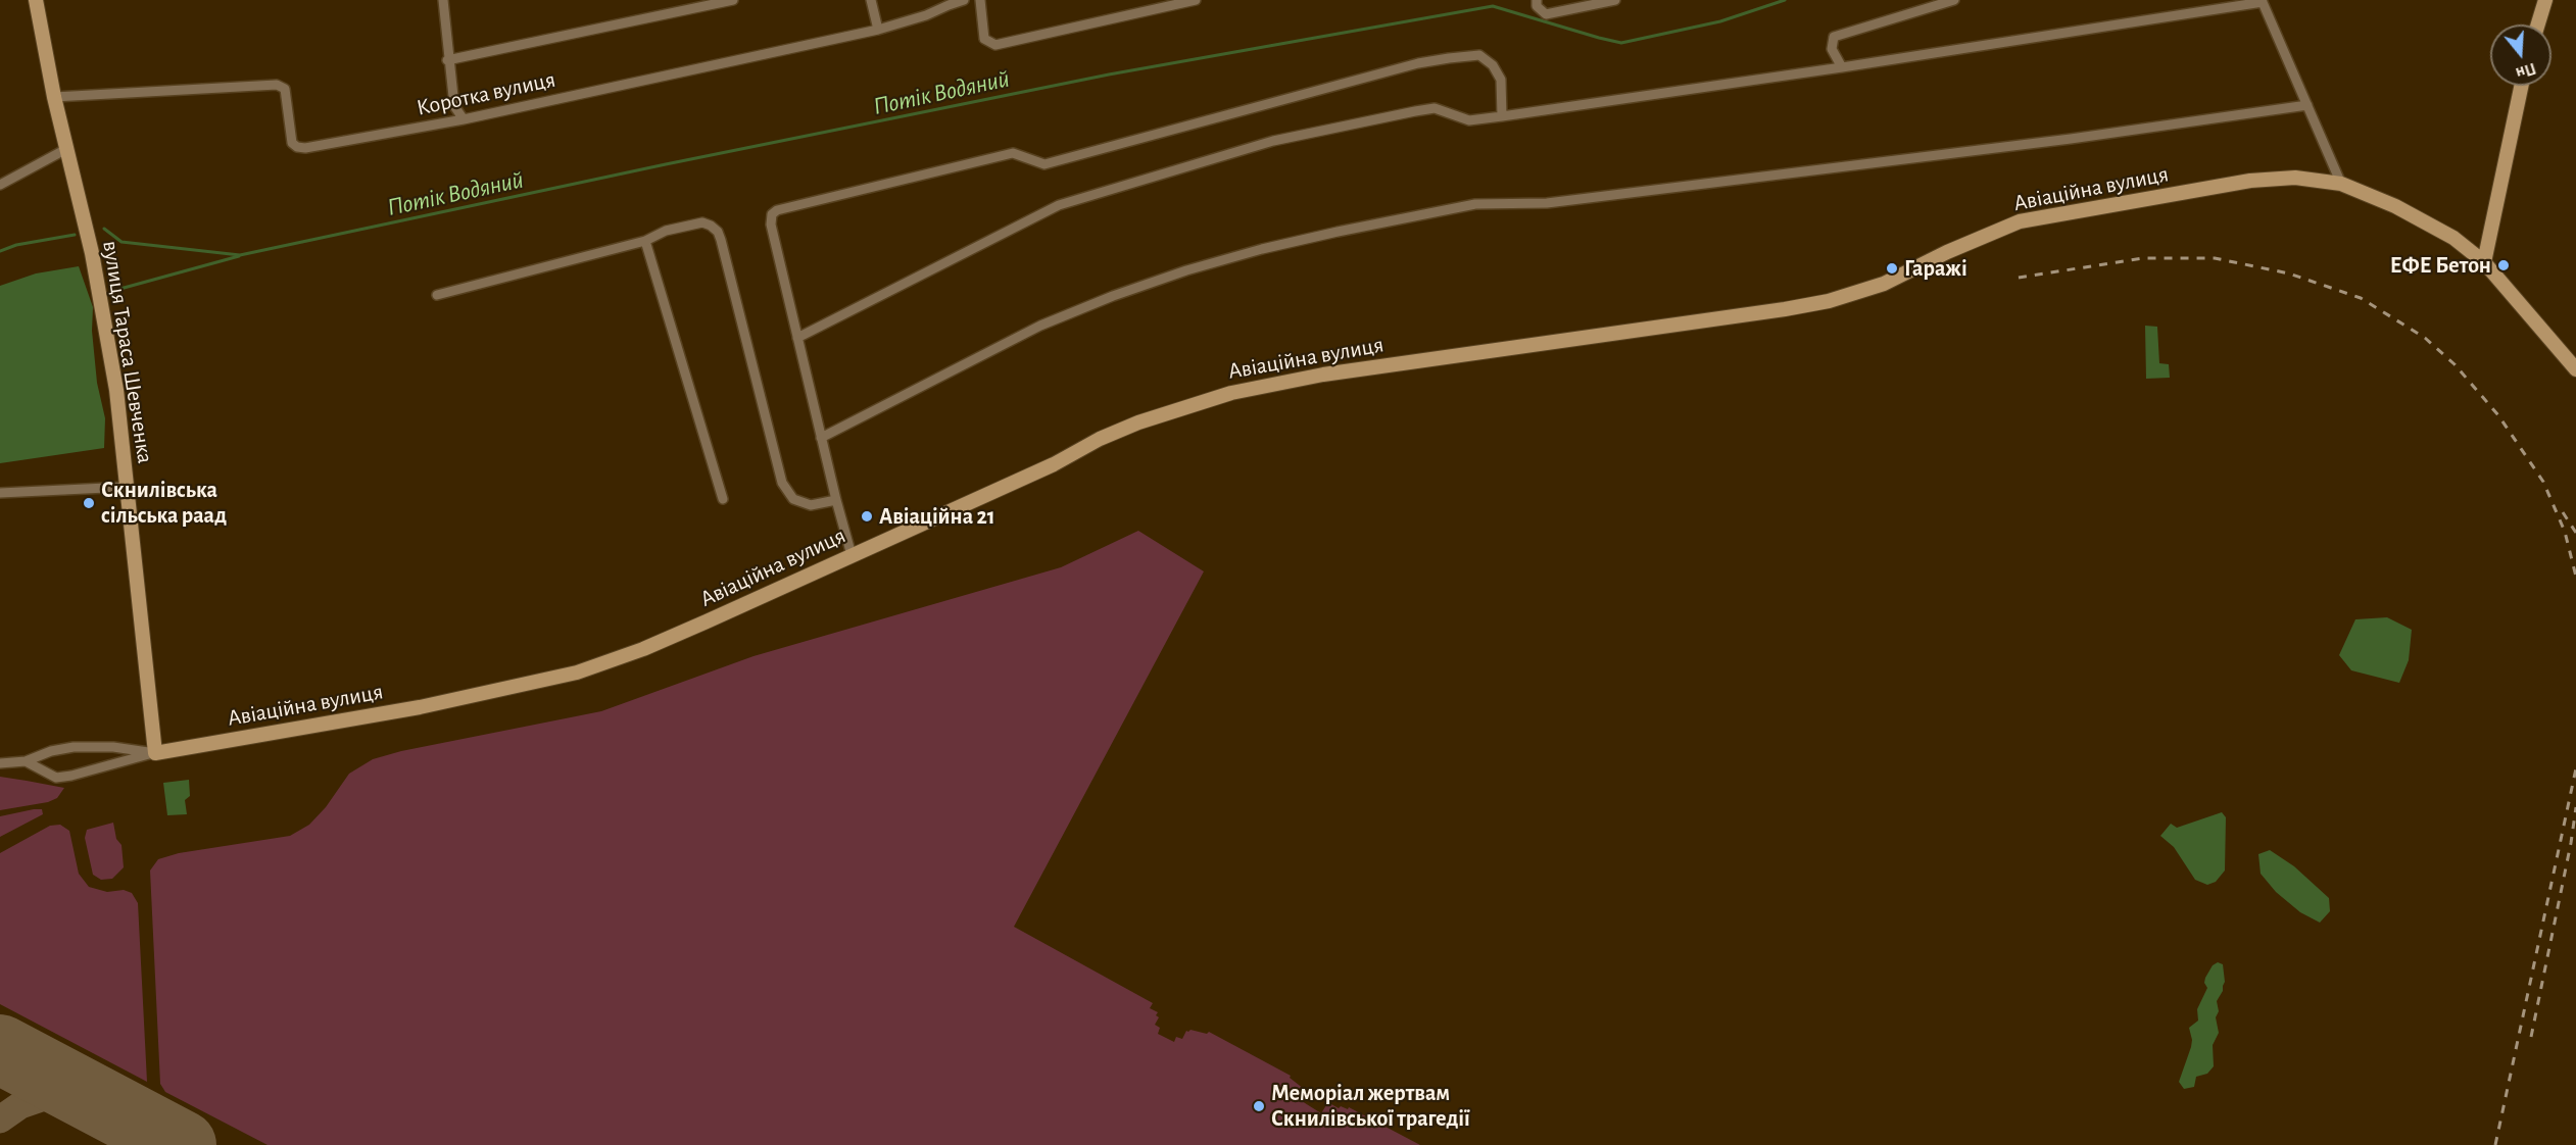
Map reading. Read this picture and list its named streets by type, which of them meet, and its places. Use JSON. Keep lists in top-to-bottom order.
{
  "streets": {
    "street": ["Коротка вулиця", "Авіаційна вулиця", "вулиця Тараса Шевченка"]
  },
  "crossings": [
    ["Коротка вулиця", "вулиця Тараса Шевченка"],
    ["Авіаційна вулиця", "вулиця Тараса Шевченка"]
  ],
  "water": ["Потік Водяний"],
  "places": [
    "ЕФЕ Бетон",
    "Гаражі",
    "Скнилівська сільська раад",
    "Авіаційна 21",
    "Меморіал жертвам Скнилівської трагедії"
  ],
  "north": "bottom"
}
